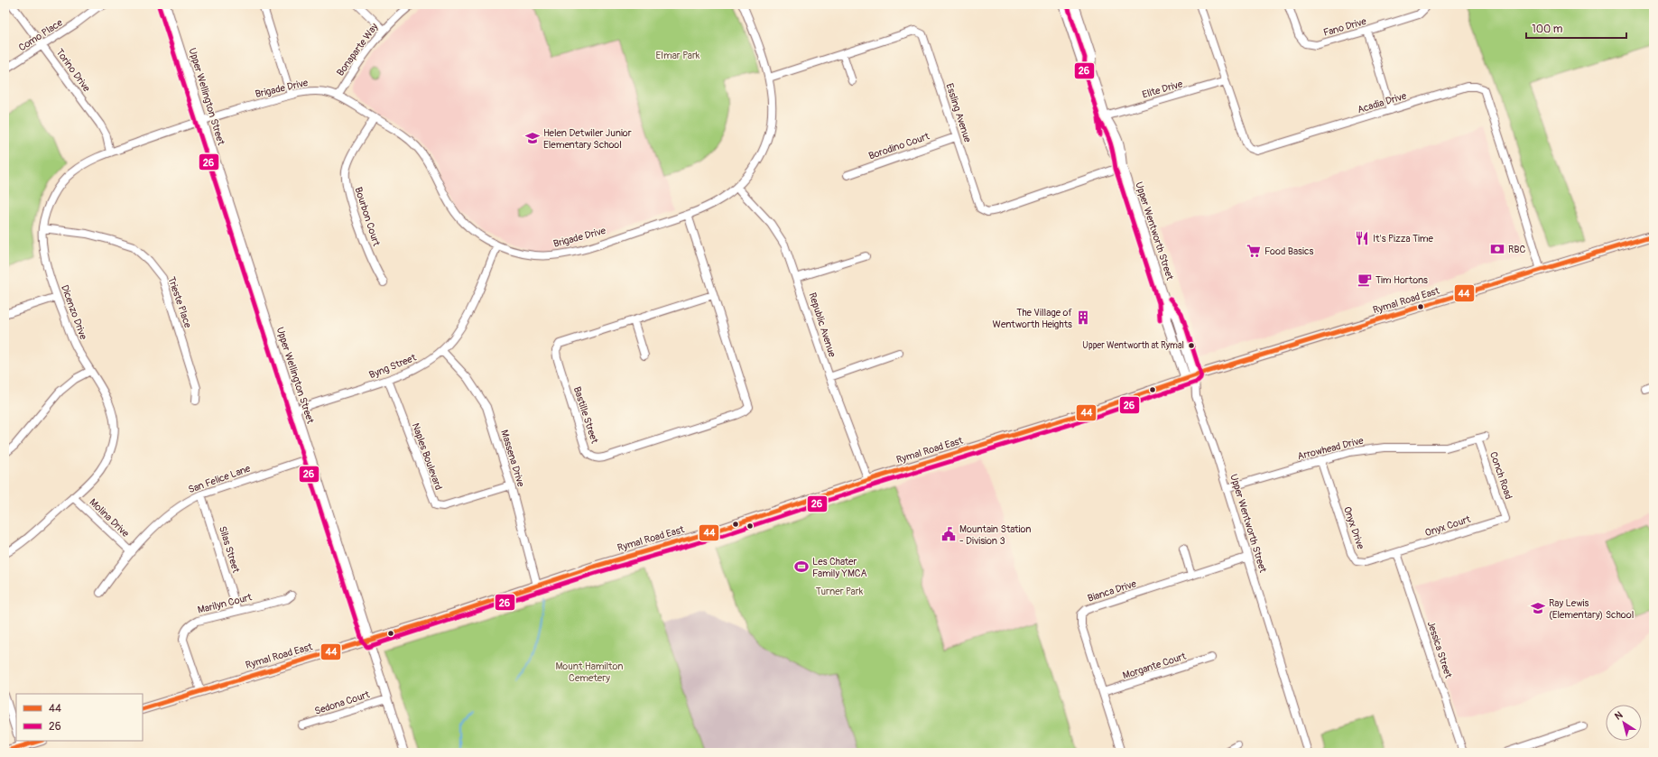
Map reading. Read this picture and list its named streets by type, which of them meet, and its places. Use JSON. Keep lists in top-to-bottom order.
{
  "streets": {
    "main road": ["Upper Wellington Street", "Upper Wentworth Street", "Rymal Road East"],
    "street": [
      "Fano Drive",
      "Como Place",
      "Bonaparte Way",
      "Torino Drive",
      "Brigade Drive",
      "Elite Drive",
      "Acadia Drive",
      "Essling Avenue",
      "Borodino Court",
      "Bourbon Court",
      "Trieste Place",
      "Dicenzo Drive",
      "Republic Avenue",
      "Byng Street",
      "Bastille Street",
      "Arrowhead Drive",
      "Naples Boulevard",
      "Massena Drive",
      "Conch Road",
      "San Felice Lane",
      "Molina Drive",
      "Onyx Court",
      "Onyx Drive",
      "Silas Street",
      "Bianca Drive",
      "Marilyn Court",
      "Jessica Street",
      "Morgante Court",
      "Sedona Court"
    ]
  },
  "crossings": [
    ["Como Place", "Torino Drive"],
    ["Bonaparte Way", "Brigade Drive"],
    ["Torino Drive", "Dicenzo Drive"],
    ["Brigade Drive", "Upper Wellington Street"],
    ["Brigade Drive", "Essling Avenue"],
    ["Brigade Drive", "Bourbon Court"],
    ["Brigade Drive", "Dicenzo Drive"],
    ["Brigade Drive", "Republic Avenue"],
    ["Brigade Drive", "Byng Street"],
    ["Brigade Drive", "Bastille Street"],
    ["Elite Drive", "Acadia Drive"],
    ["Elite Drive", "Upper Wentworth Street"],
    ["Upper Wellington Street", "Rymal Road East"],
    ["Upper Wellington Street", "Dicenzo Drive"],
    ["Upper Wellington Street", "Byng Street"],
    ["Upper Wellington Street", "San Felice Lane"],
    ["Upper Wellington Street", "Sedona Court"],
    ["Acadia Drive", "Rymal Road East"],
    ["Essling Avenue", "Borodino Court"],
    ["Essling Avenue", "Upper Wentworth Street"],
    ["Upper Wentworth Street", "Rymal Road East"],
    ["Upper Wentworth Street", "Arrowhead Drive"],
    ["Upper Wentworth Street", "Bianca Drive"],
    ["Rymal Road East", "Republic Avenue"],
    ["Rymal Road East", "Massena Drive"],
    ["Rymal Road East", "Marilyn Court"],
    ["Trieste Place", "Dicenzo Drive"],
    ["Dicenzo Drive", "Molina Drive"],
    ["Byng Street", "Naples Boulevard"],
    ["Byng Street", "Massena Drive"],
    ["Arrowhead Drive", "Conch Road"],
    ["Arrowhead Drive", "Onyx Drive"],
    ["Naples Boulevard", "Massena Drive"],
    ["Conch Road", "Onyx Court"],
    ["San Felice Lane", "Molina Drive"],
    ["San Felice Lane", "Silas Street"],
    ["Onyx Court", "Onyx Drive"],
    ["Onyx Court", "Jessica Street"],
    ["Onyx Drive", "Jessica Street"],
    ["Silas Street", "Marilyn Court"],
    ["Bianca Drive", "Morgante Court"]
  ],
  "parks": ["Elmar Park", "Turner Park", "Mount Hamilton Cemetery"],
  "places": {
    "school or university": ["Helen Detwiler Junior Elementary School", "Ray Lewis (Elementary) School"],
    "restaurant": ["It's Pizza Time"],
    "bank": ["RBC"],
    "supermarket": ["Food Basics"],
    "cafe": ["Tim Hortons"],
    "building": ["The Village of Wentworth Heights"],
    "other": ["Upper Wentworth at Rymal"],
    "public building": ["Mountain Station - Division 3"],
    "sports": ["Les Chater Family YMCA"]
  },
  "lines": ["transit line 26", "transit line 44"],
  "legend": ["44", "26"],
  "scale_bar": "100 m",
  "north": "top left"
}
